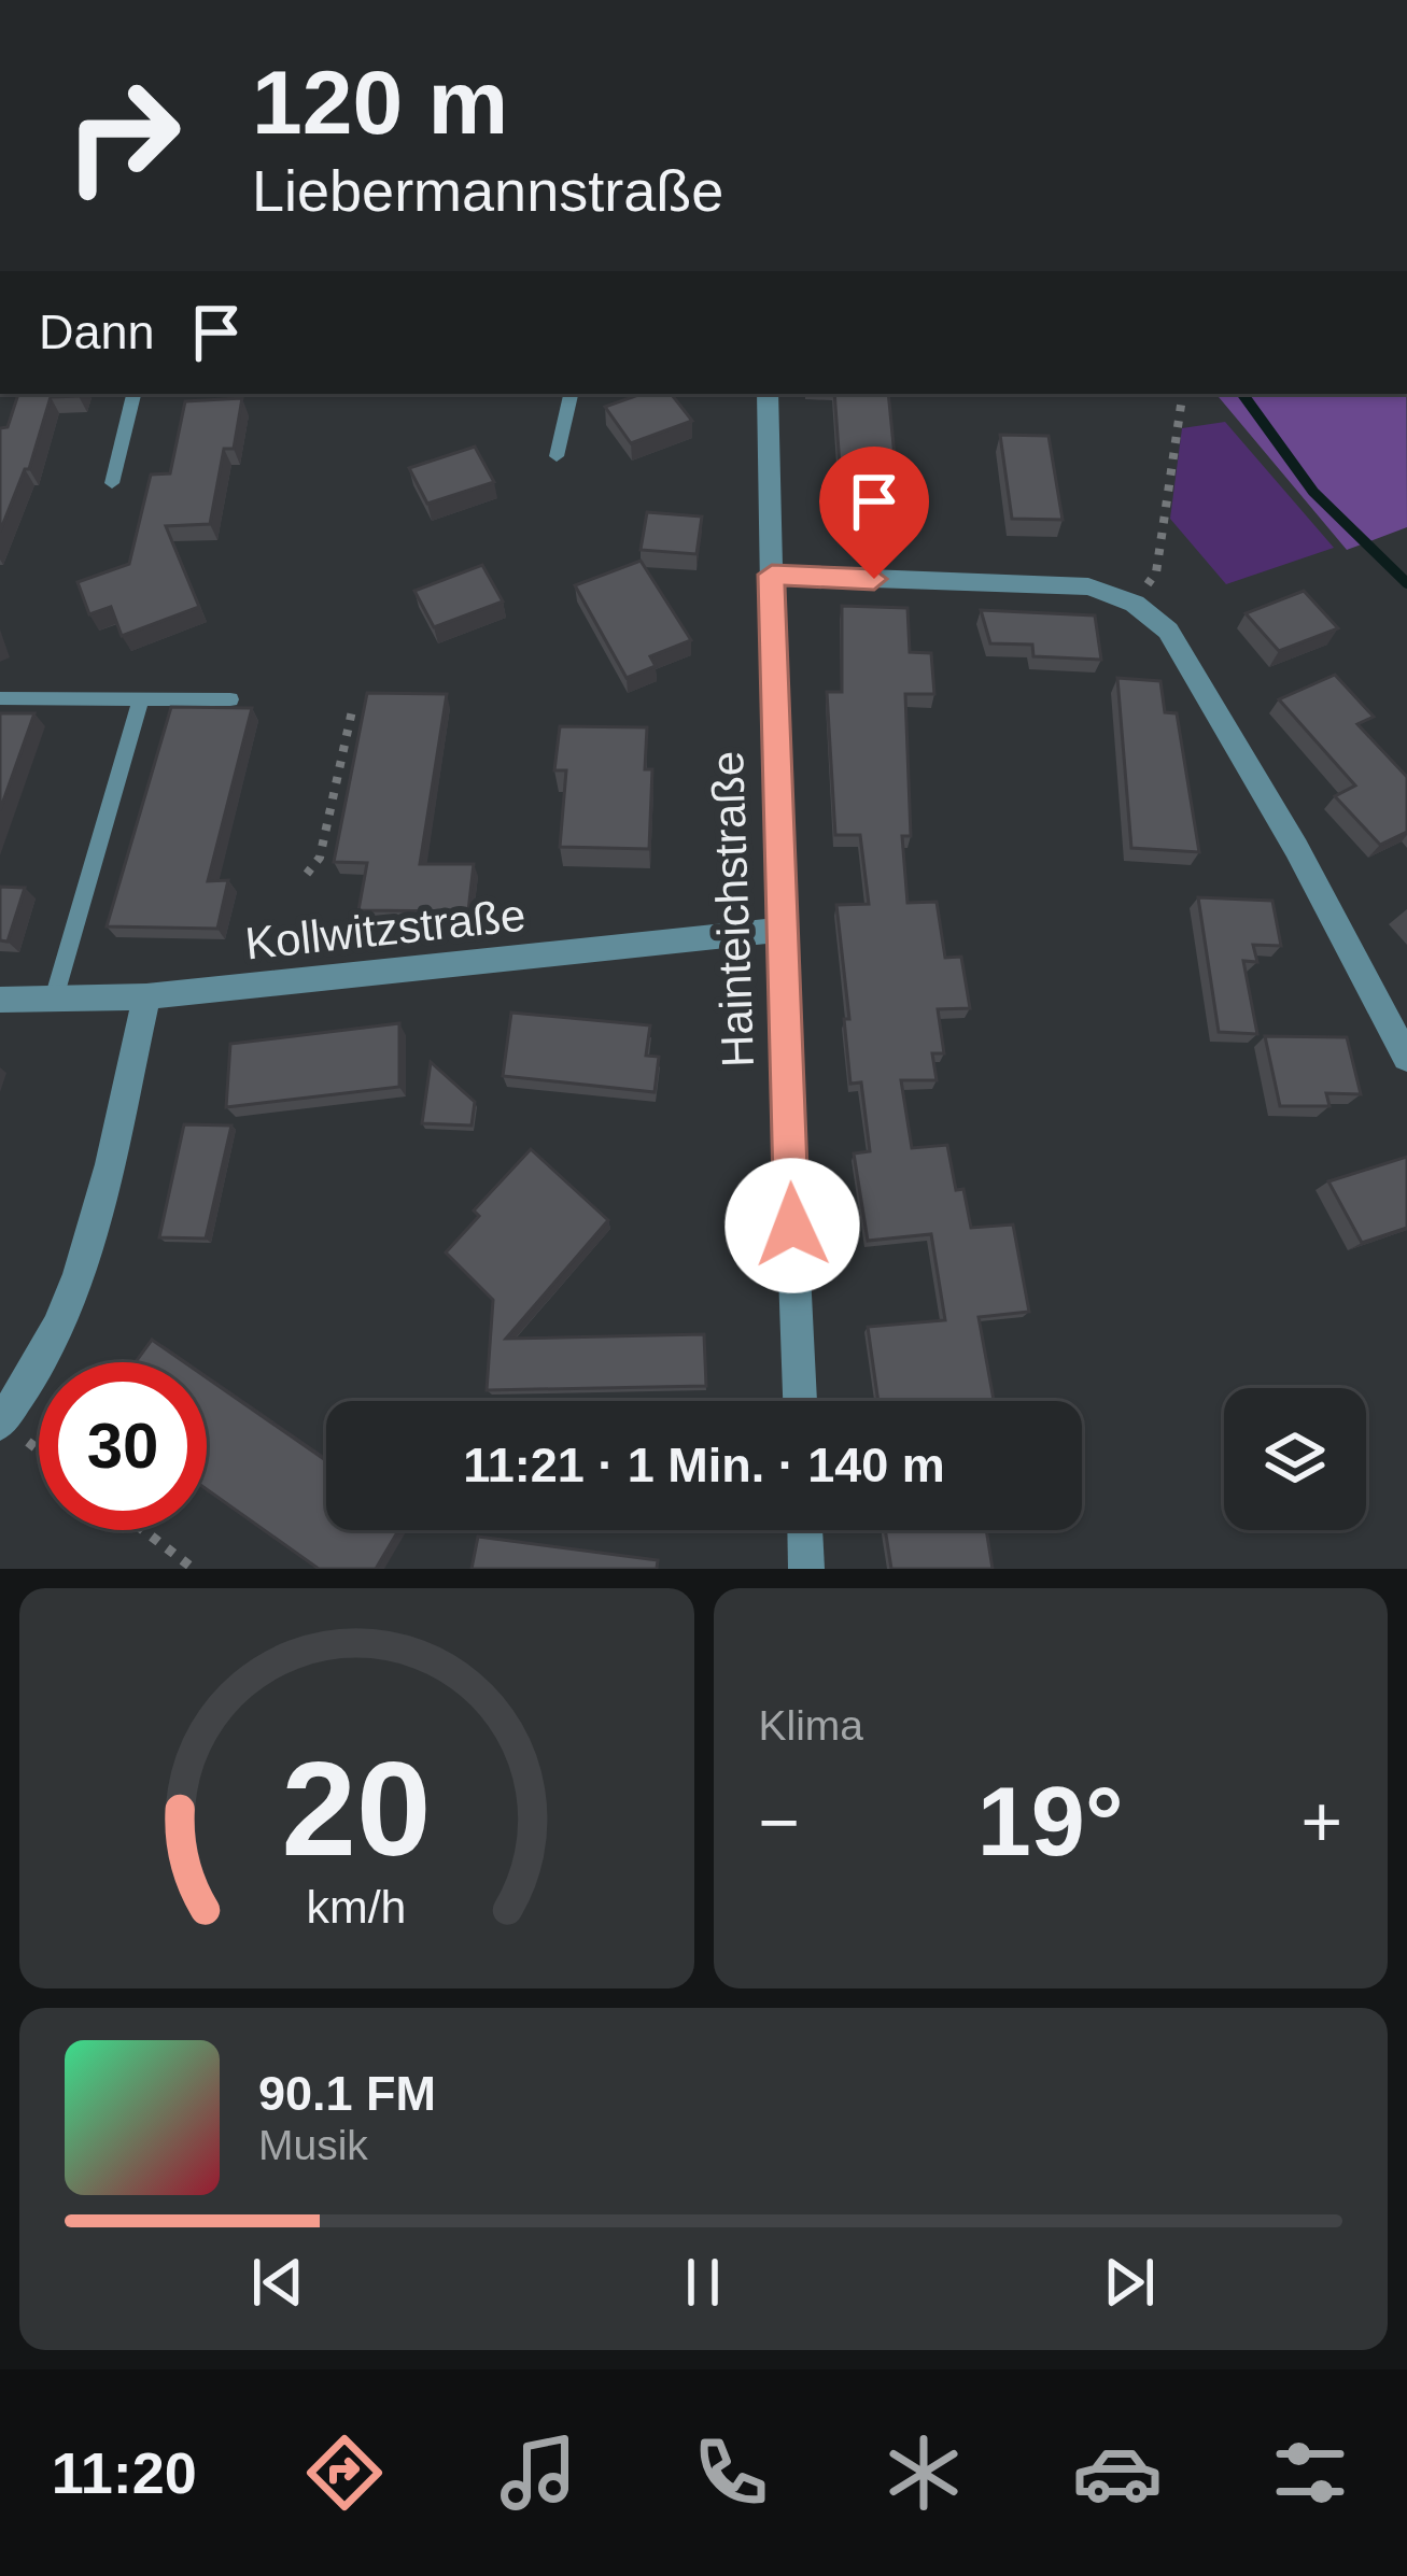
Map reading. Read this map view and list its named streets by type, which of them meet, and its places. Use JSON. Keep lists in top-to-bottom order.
{
  "streets": {
    "street": ["Hainteichstraße", "Kollwitzstraße"]
  },
  "crossings": [
    ["Hainteichstraße", "Kollwitzstraße"]
  ],
  "page": {
    "turn": ["120 m", "Liebermannstraße"],
    "then": "Dann",
    "limit": "30",
    "trip": "11:21 · 1 Min. · 140 m",
    "tile": "Klima",
    "heat": ["−", "19°", "+"],
    "song": ["90.1 FM", "Musik"],
    "tabs": "11:20",
    "gauge": ["20", "km/h"]
  }
}
